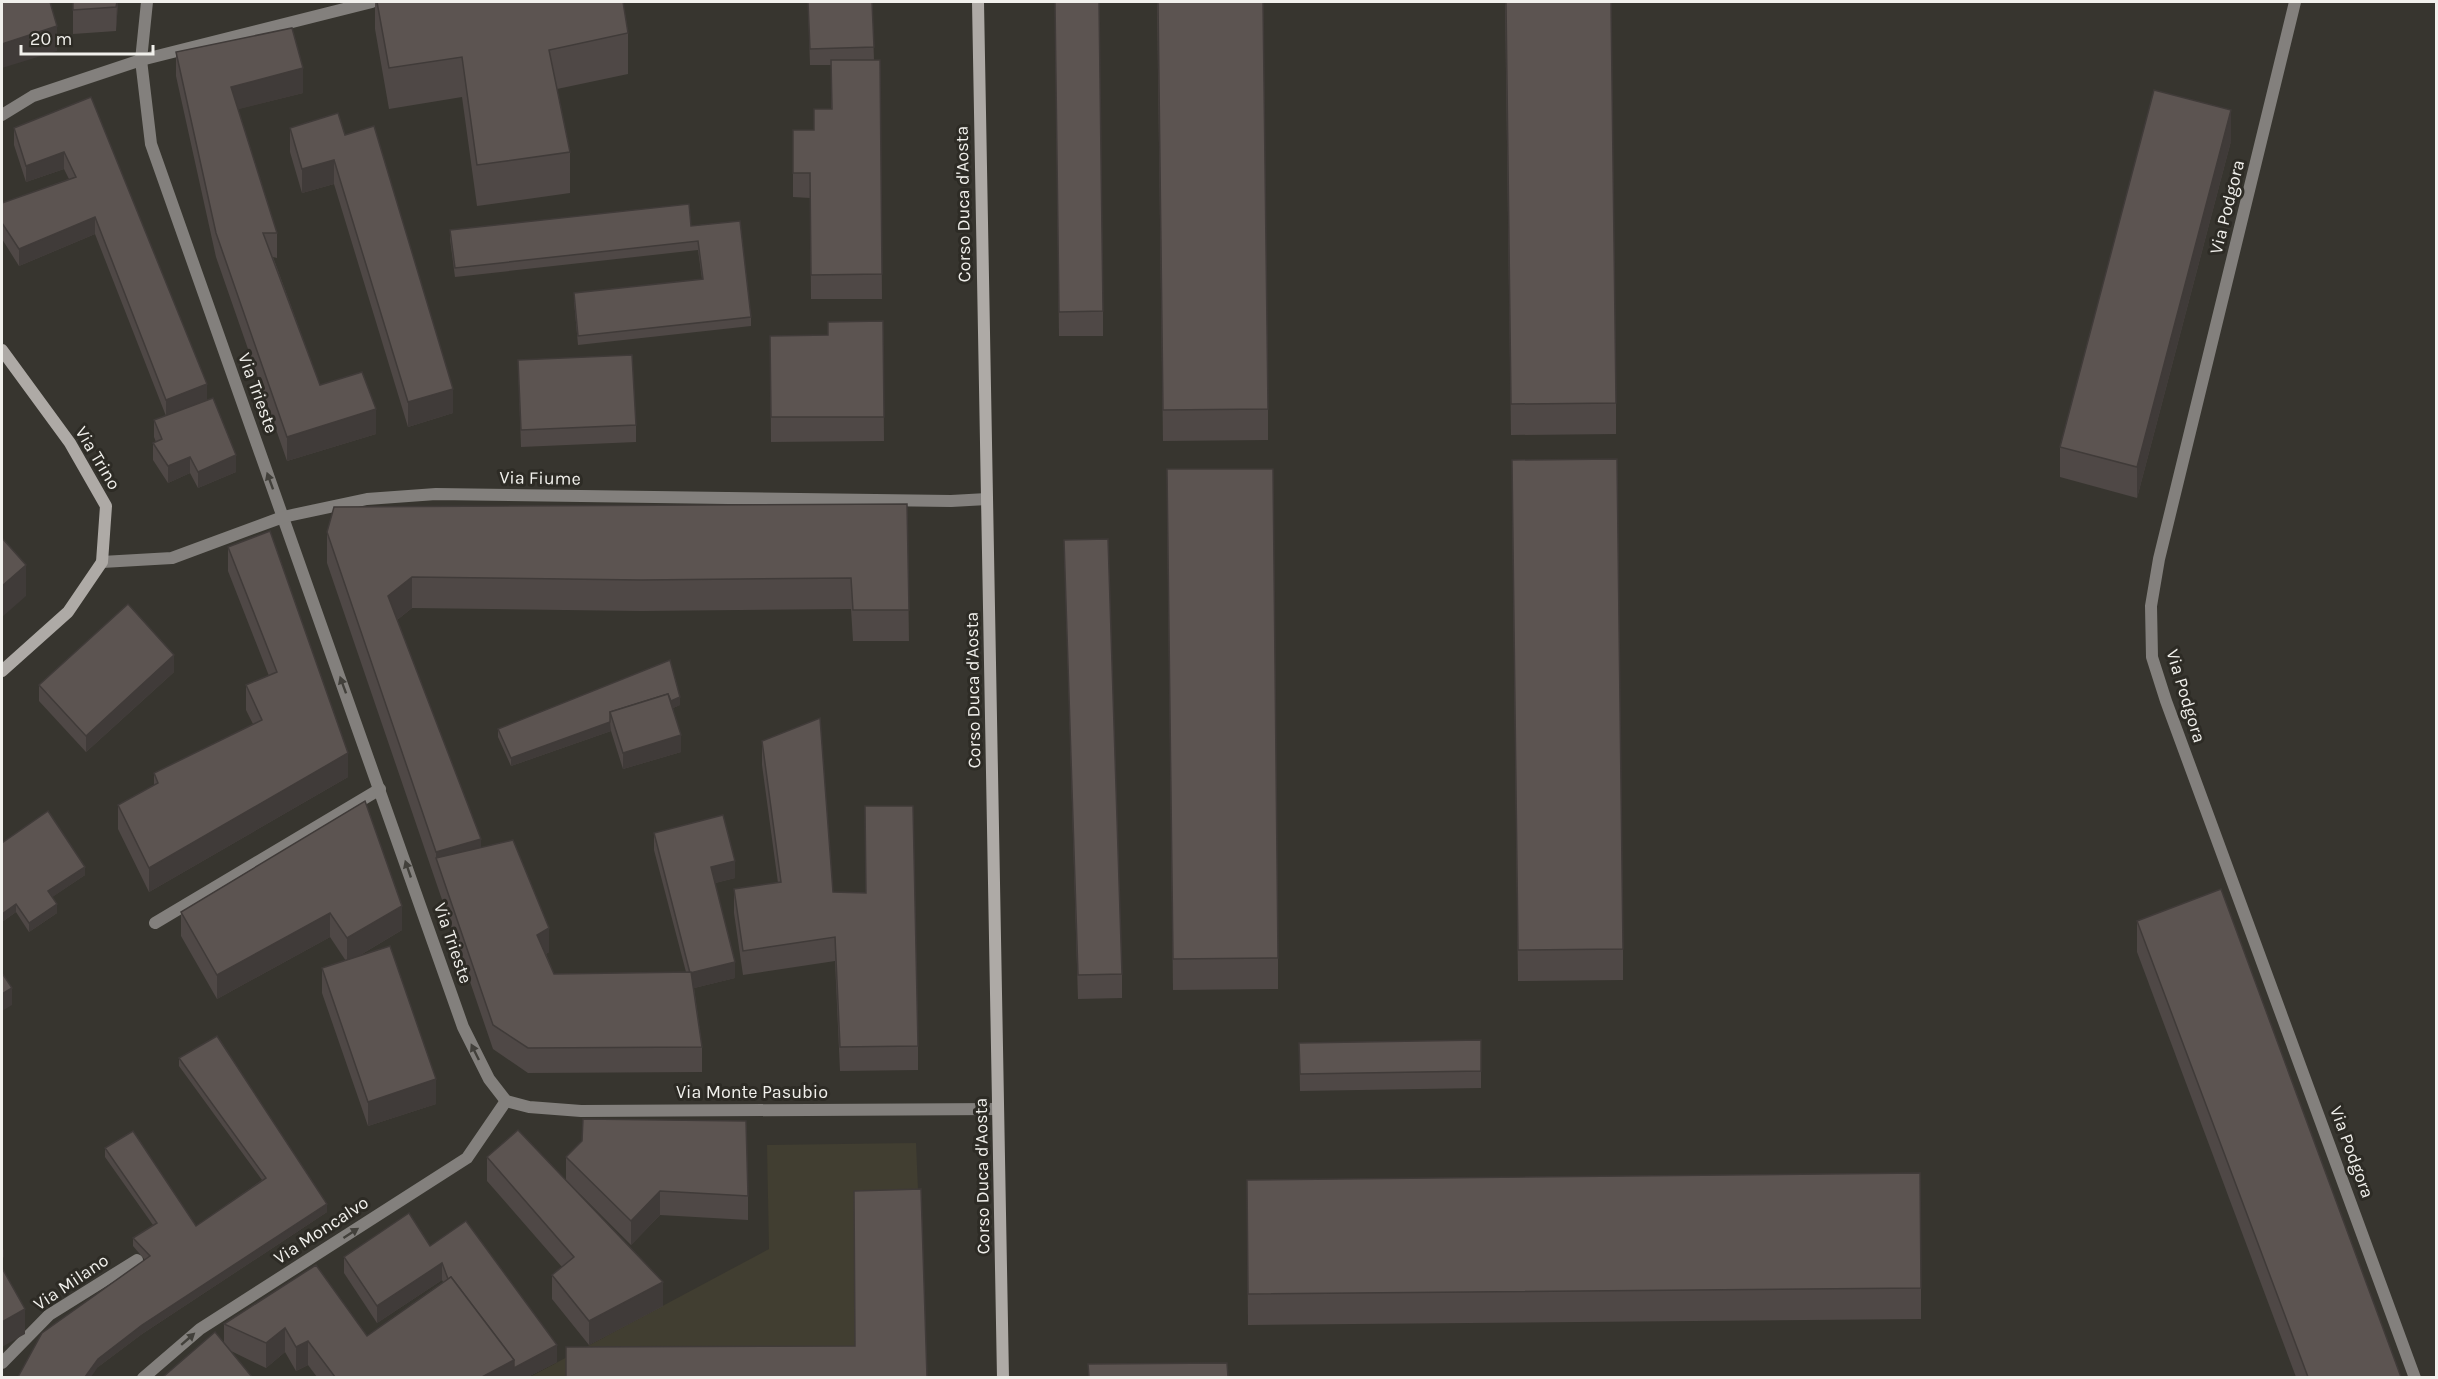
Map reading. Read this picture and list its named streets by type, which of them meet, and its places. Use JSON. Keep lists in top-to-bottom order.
{
  "streets": {
    "street": [
      "Corso Duca d'Aosta",
      "Via Podgora",
      "Via Trieste",
      "Via Trino",
      "Via Fiume",
      "Via Monte Pasubio",
      "Via Moncalvo",
      "Via Milano"
    ]
  },
  "crossings": [
    ["Corso Duca d'Aosta", "Via Fiume"],
    ["Corso Duca d'Aosta", "Via Monte Pasubio"],
    ["Via Trieste", "Via Fiume"],
    ["Via Trieste", "Via Monte Pasubio"],
    ["Via Trieste", "Via Moncalvo"],
    ["Via Trino", "Via Fiume"],
    ["Via Monte Pasubio", "Via Moncalvo"]
  ],
  "one_way": ["Via Trieste", "Via Moncalvo"],
  "scale_bar": "20 m"
}
